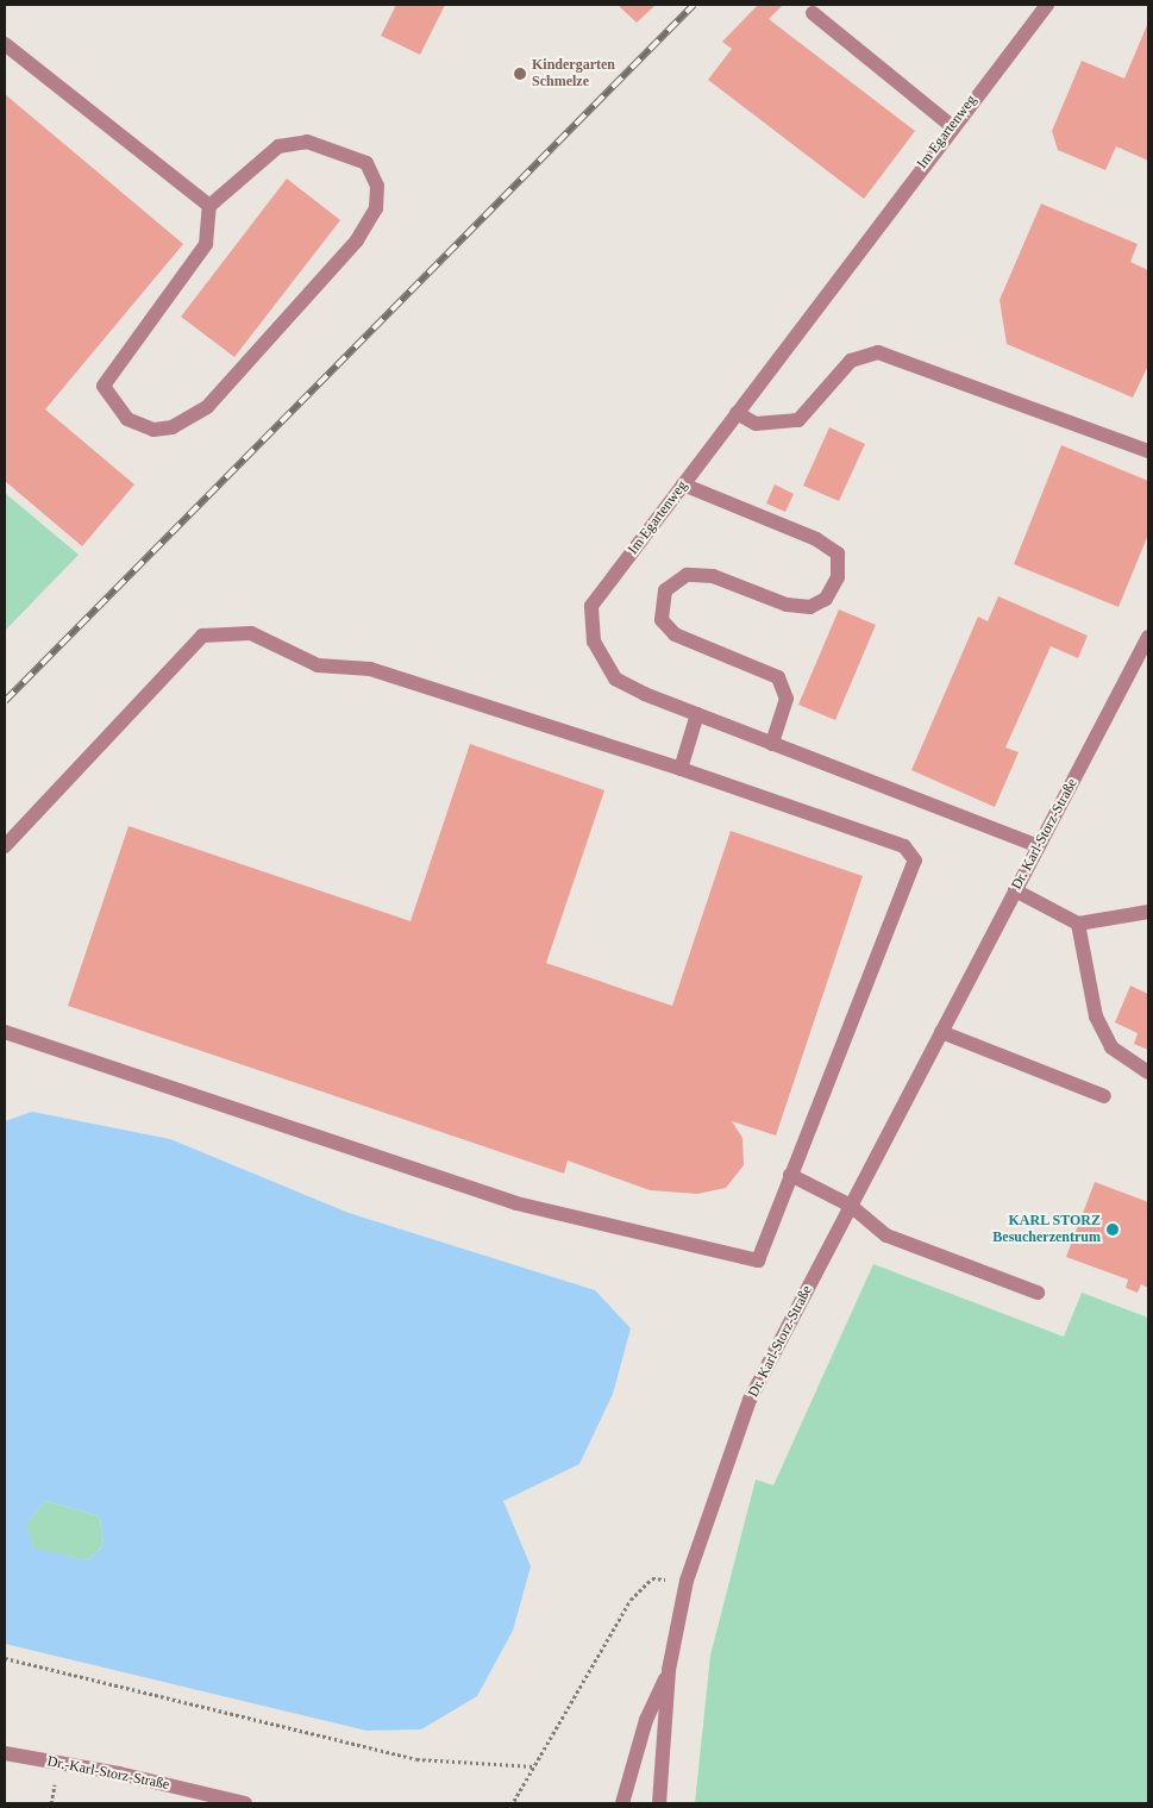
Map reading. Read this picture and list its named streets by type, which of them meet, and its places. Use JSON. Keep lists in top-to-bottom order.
{
  "streets": {
    "street": ["Im Egartenweg", "Dr. Karl-Storz-Straße", "Dr.-Karl-Storz-Straße"]
  },
  "crossings": [
    ["Im Egartenweg", "Dr. Karl-Storz-Straße"]
  ],
  "places": ["Kindergarten Schmelze", "KARL STORZ Besucherzentrum"]
}
